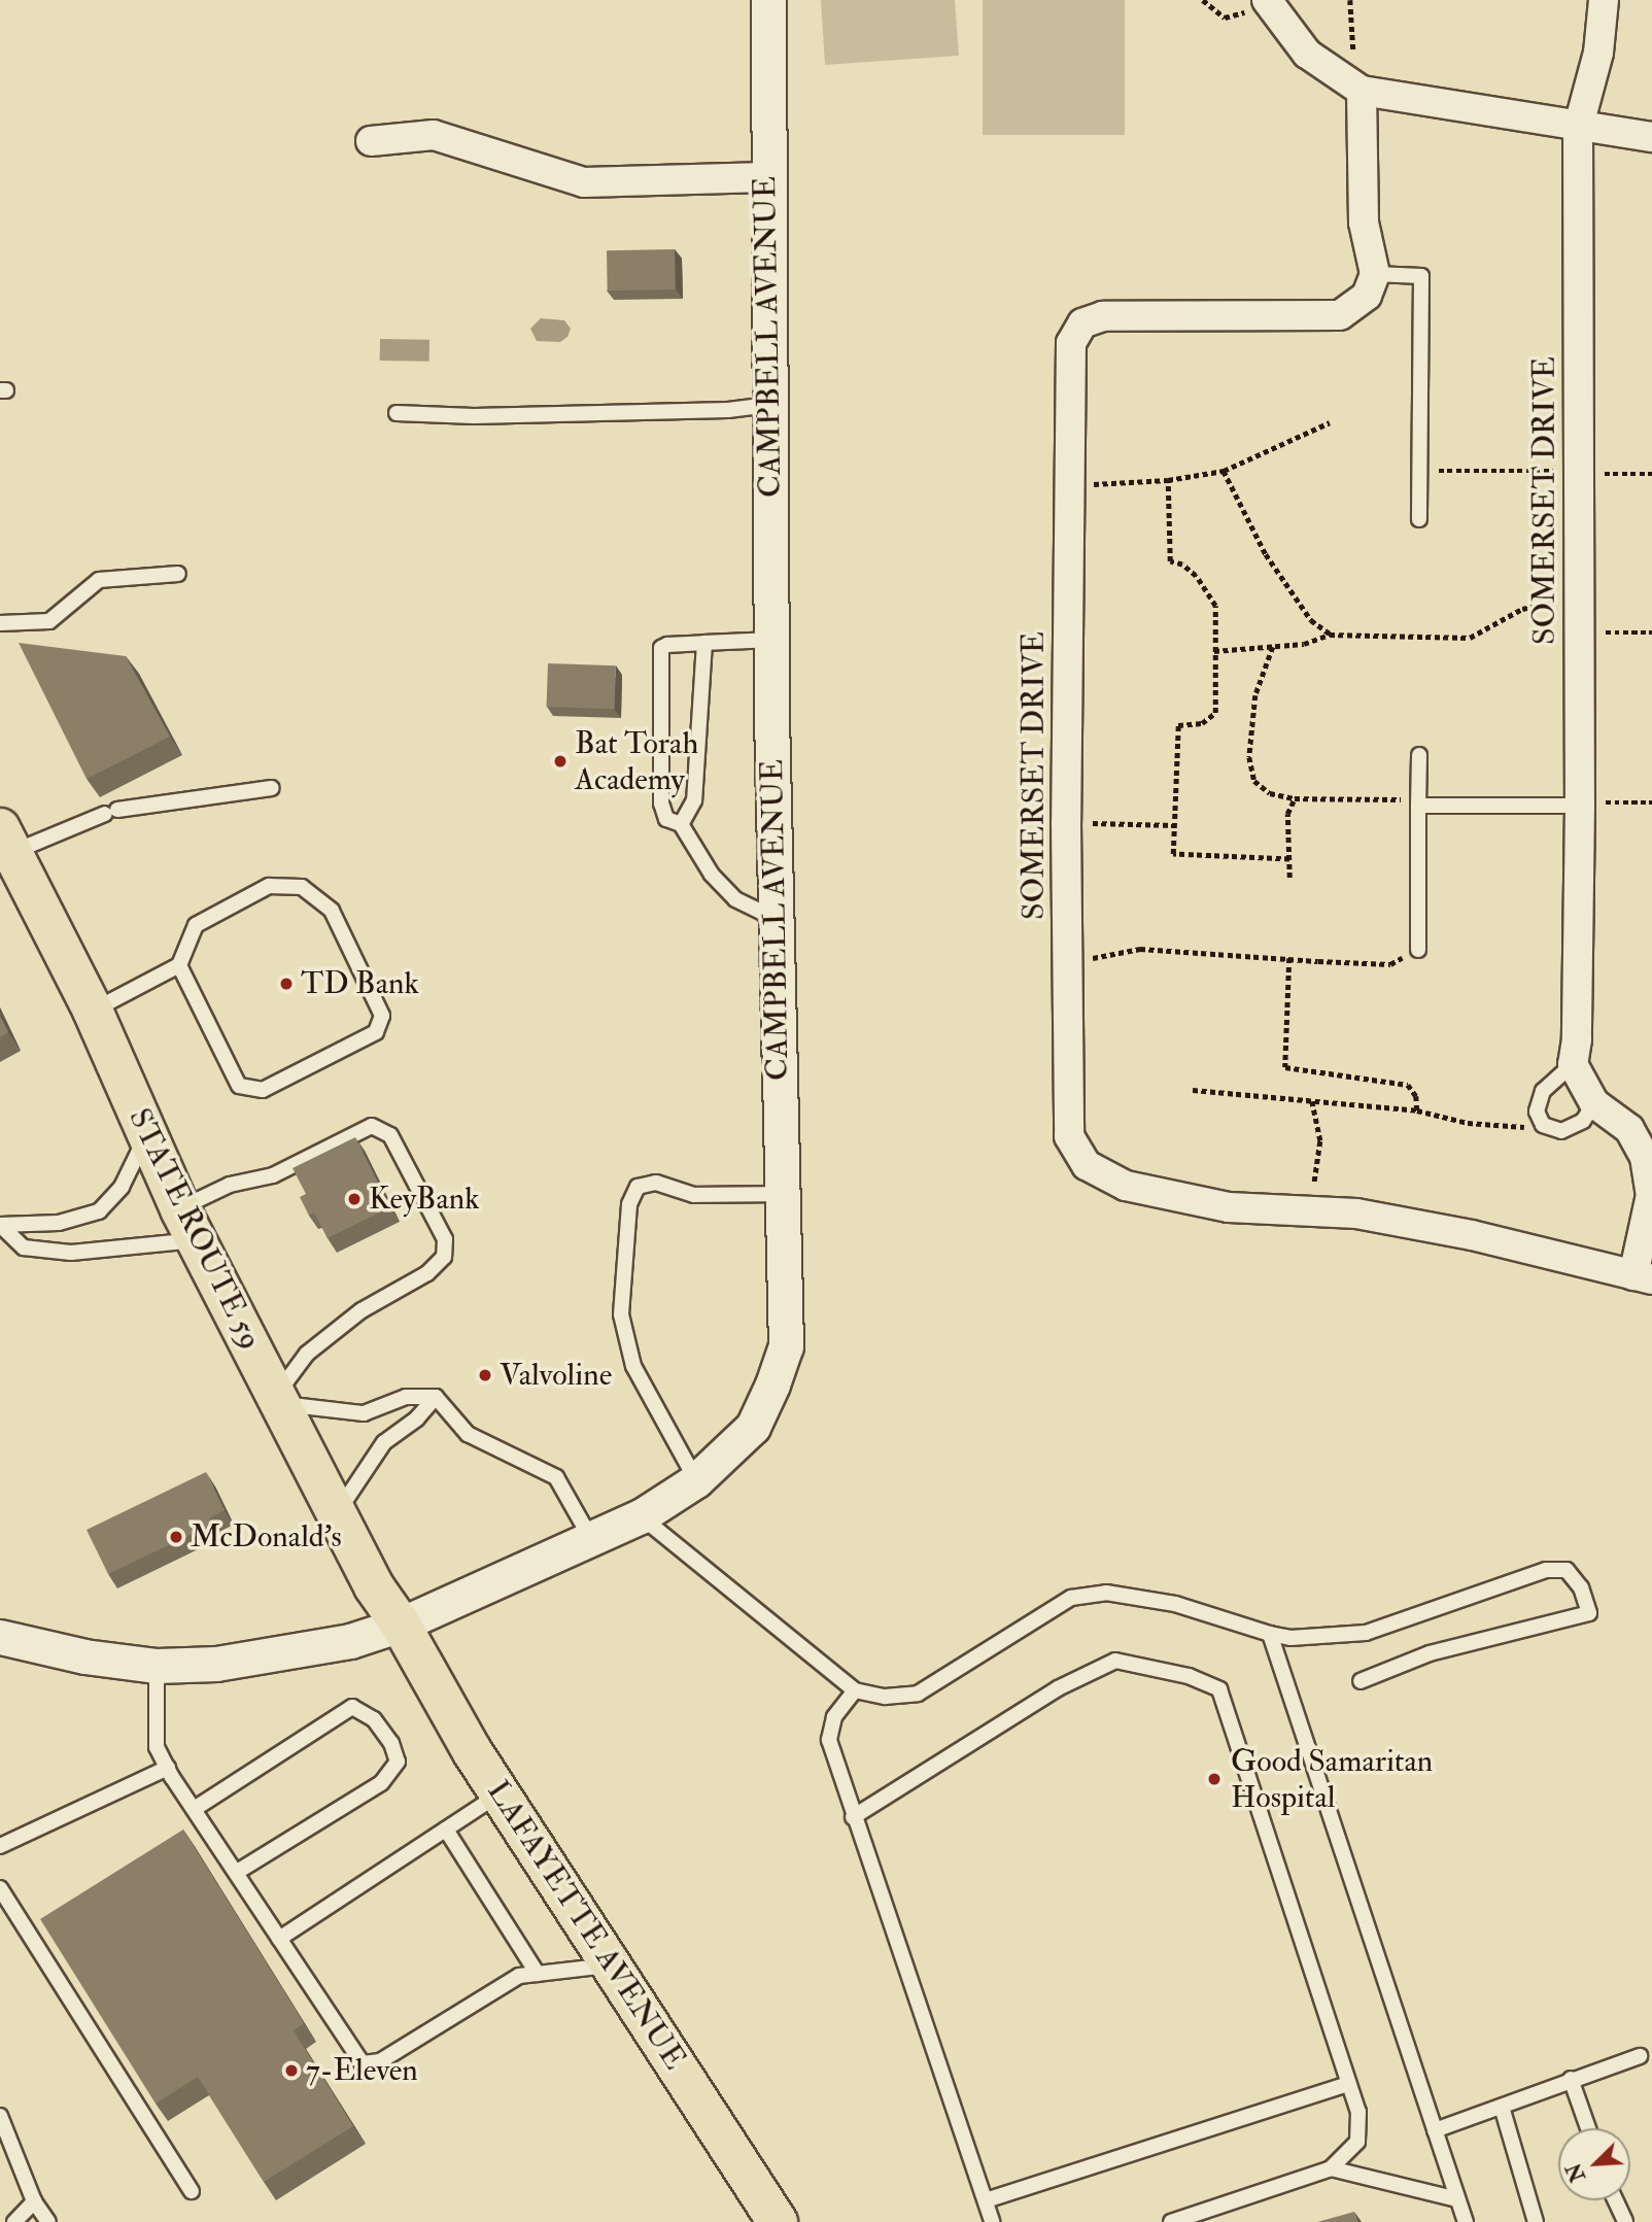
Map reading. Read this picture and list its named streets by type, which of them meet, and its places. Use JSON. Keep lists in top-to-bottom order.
{
  "streets": {
    "main road": ["STATE ROUTE 59", "LAFAYETTE AVENUE"],
    "street": ["CAMPBELL AVENUE", "SOMERSET DRIVE"]
  },
  "crossings": [
    ["CAMPBELL AVENUE", "STATE ROUTE 59"],
    ["CAMPBELL AVENUE", "LAFAYETTE AVENUE"],
    ["STATE ROUTE 59", "LAFAYETTE AVENUE"]
  ],
  "places": [
    "Bat Torah Academy",
    "TD Bank",
    "KeyBank",
    "Valvoline",
    "McDonald's",
    "Good Samaritan Hospital",
    "7-Eleven"
  ],
  "north": "bottom left"
}
